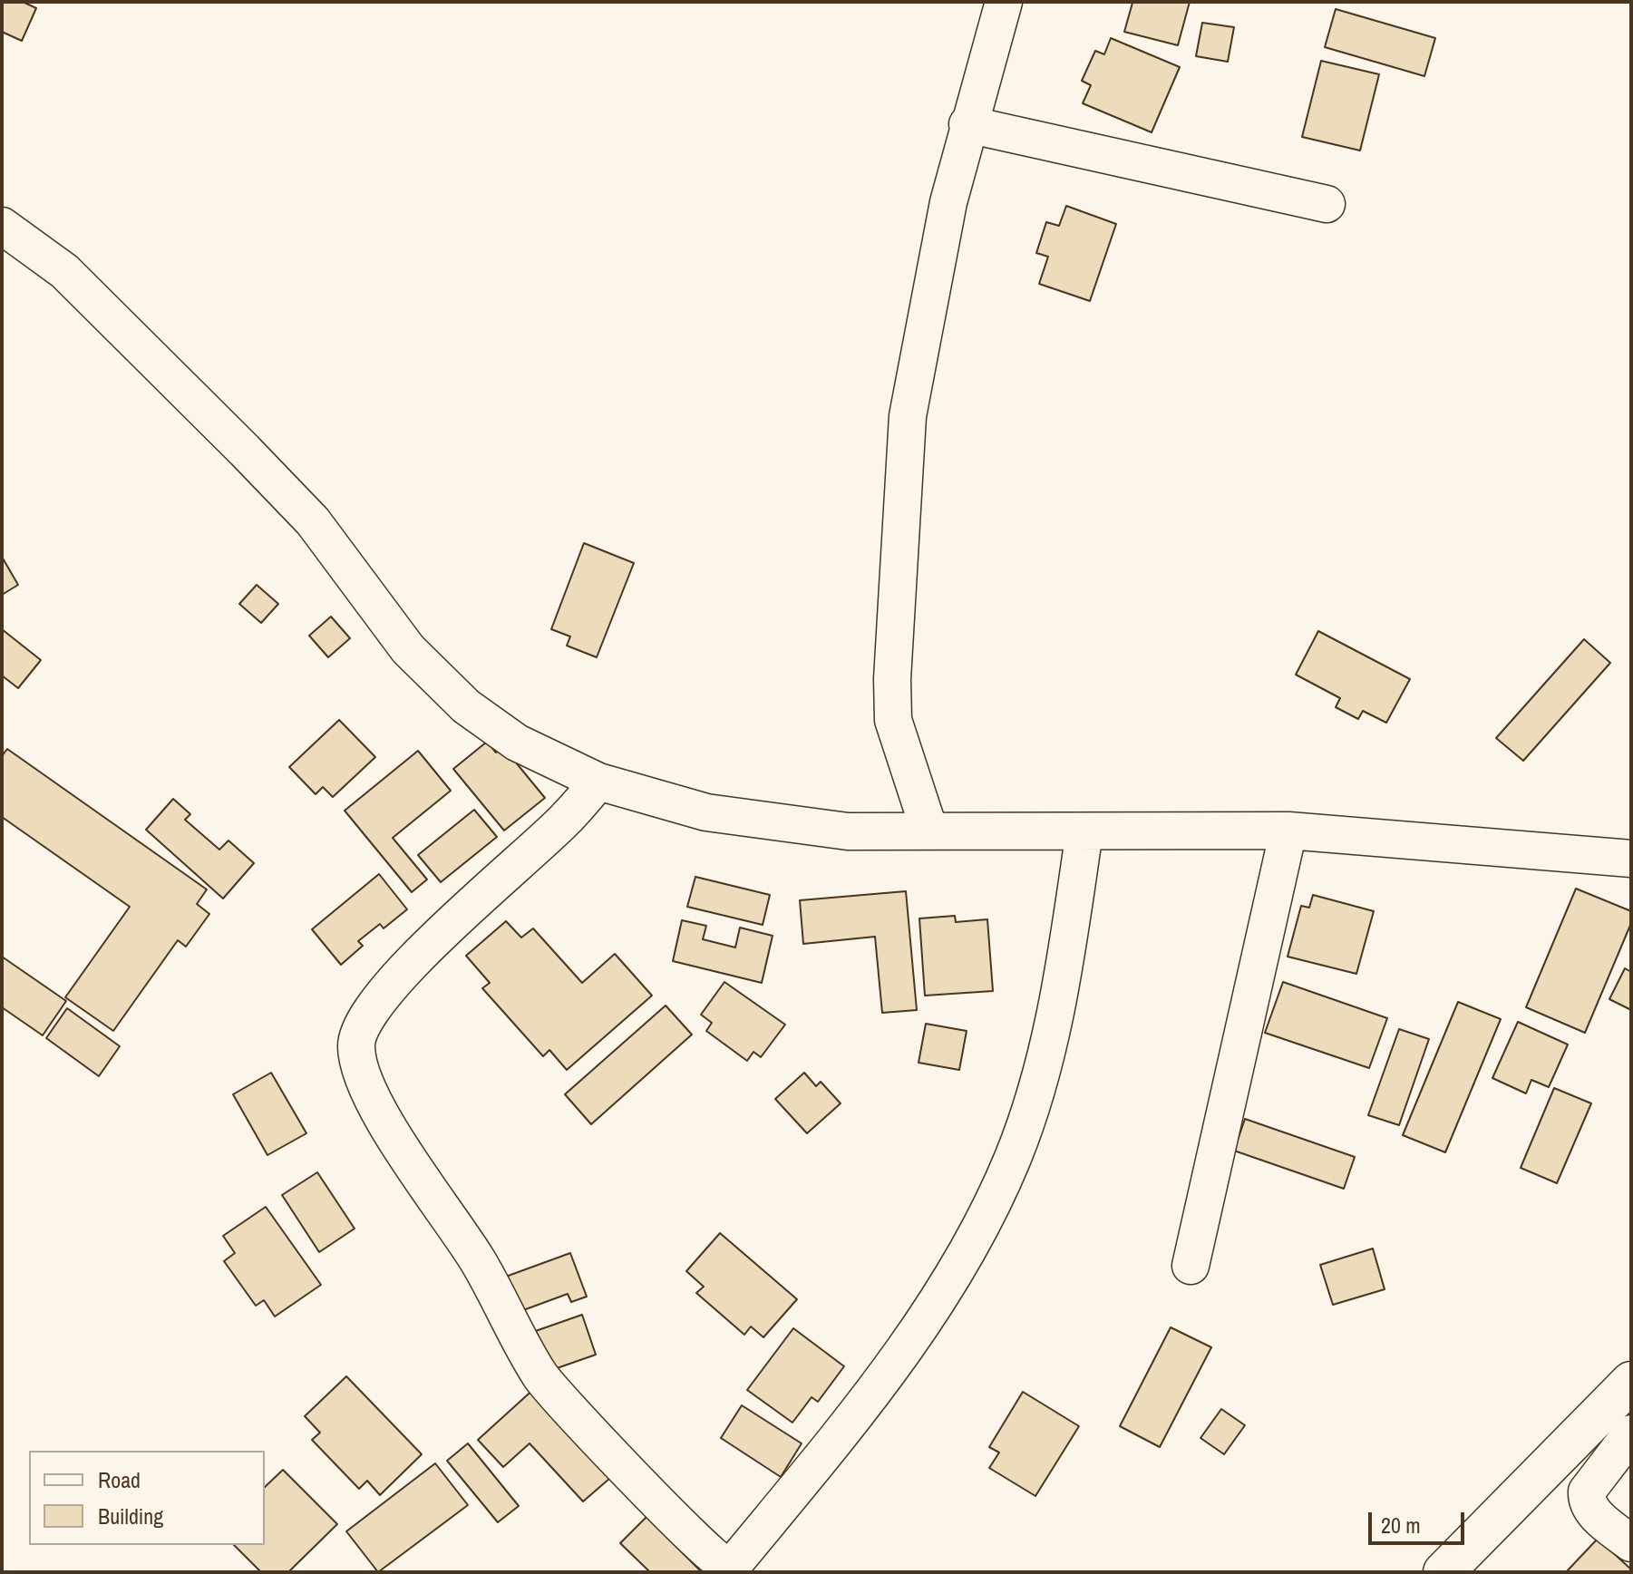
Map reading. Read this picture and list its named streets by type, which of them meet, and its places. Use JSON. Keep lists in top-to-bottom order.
{
  "legend": ["Road", "Building"],
  "scale_bar": "20 m"
}
